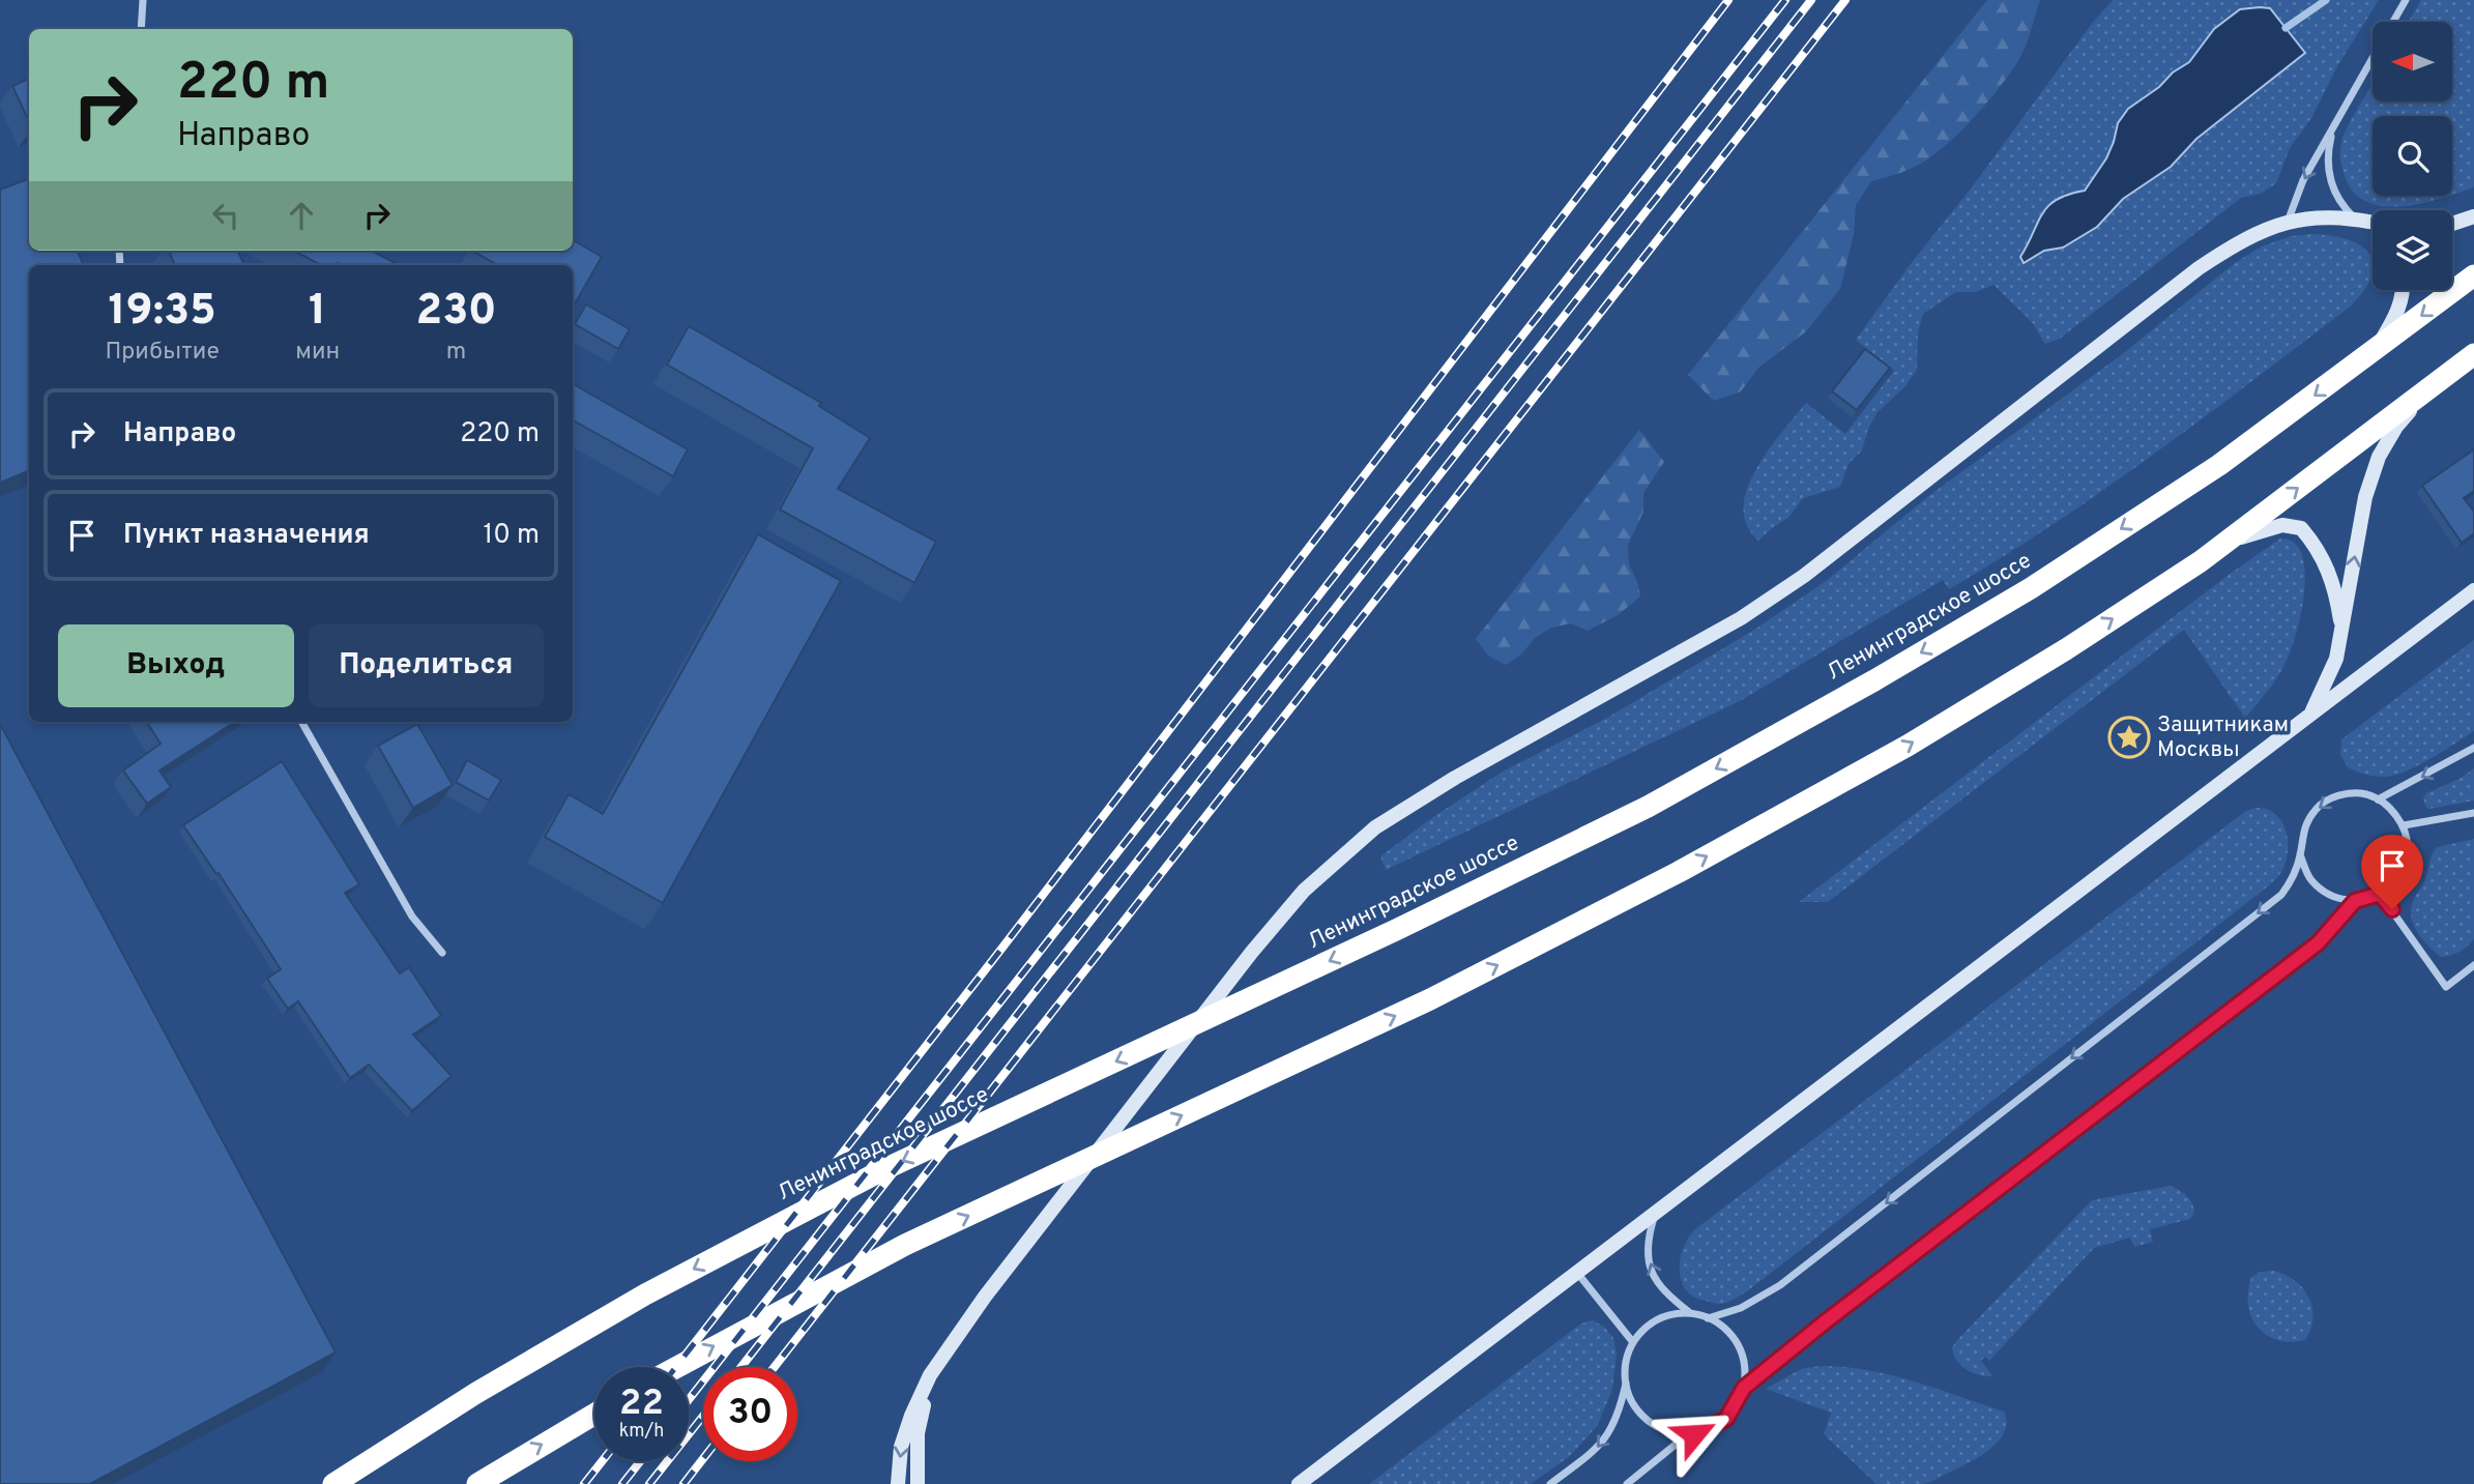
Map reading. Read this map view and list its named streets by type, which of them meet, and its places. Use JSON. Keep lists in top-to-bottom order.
{
  "streets": {
    "highway": ["Ленинградское шоссе"]
  },
  "places": {
    "place": ["Защитникам Москвы"]
  },
  "north": "left",
  "page": {
    "turn": ["220 m", "Направо"],
    "eta": [
      "19:35",
      "Прибытие",
      "1",
      "мин",
      "230",
      "m"
    ],
    "list": [
      {
        "name": "Направо",
        "value": "220 m"
      },
      {
        "name": "Пункт назначения",
        "value": "10 m"
      }
    ],
    "buttons": ["Выход", "Поделиться"],
    "speed": "22 km/h",
    "limit": "30"
  }
}
